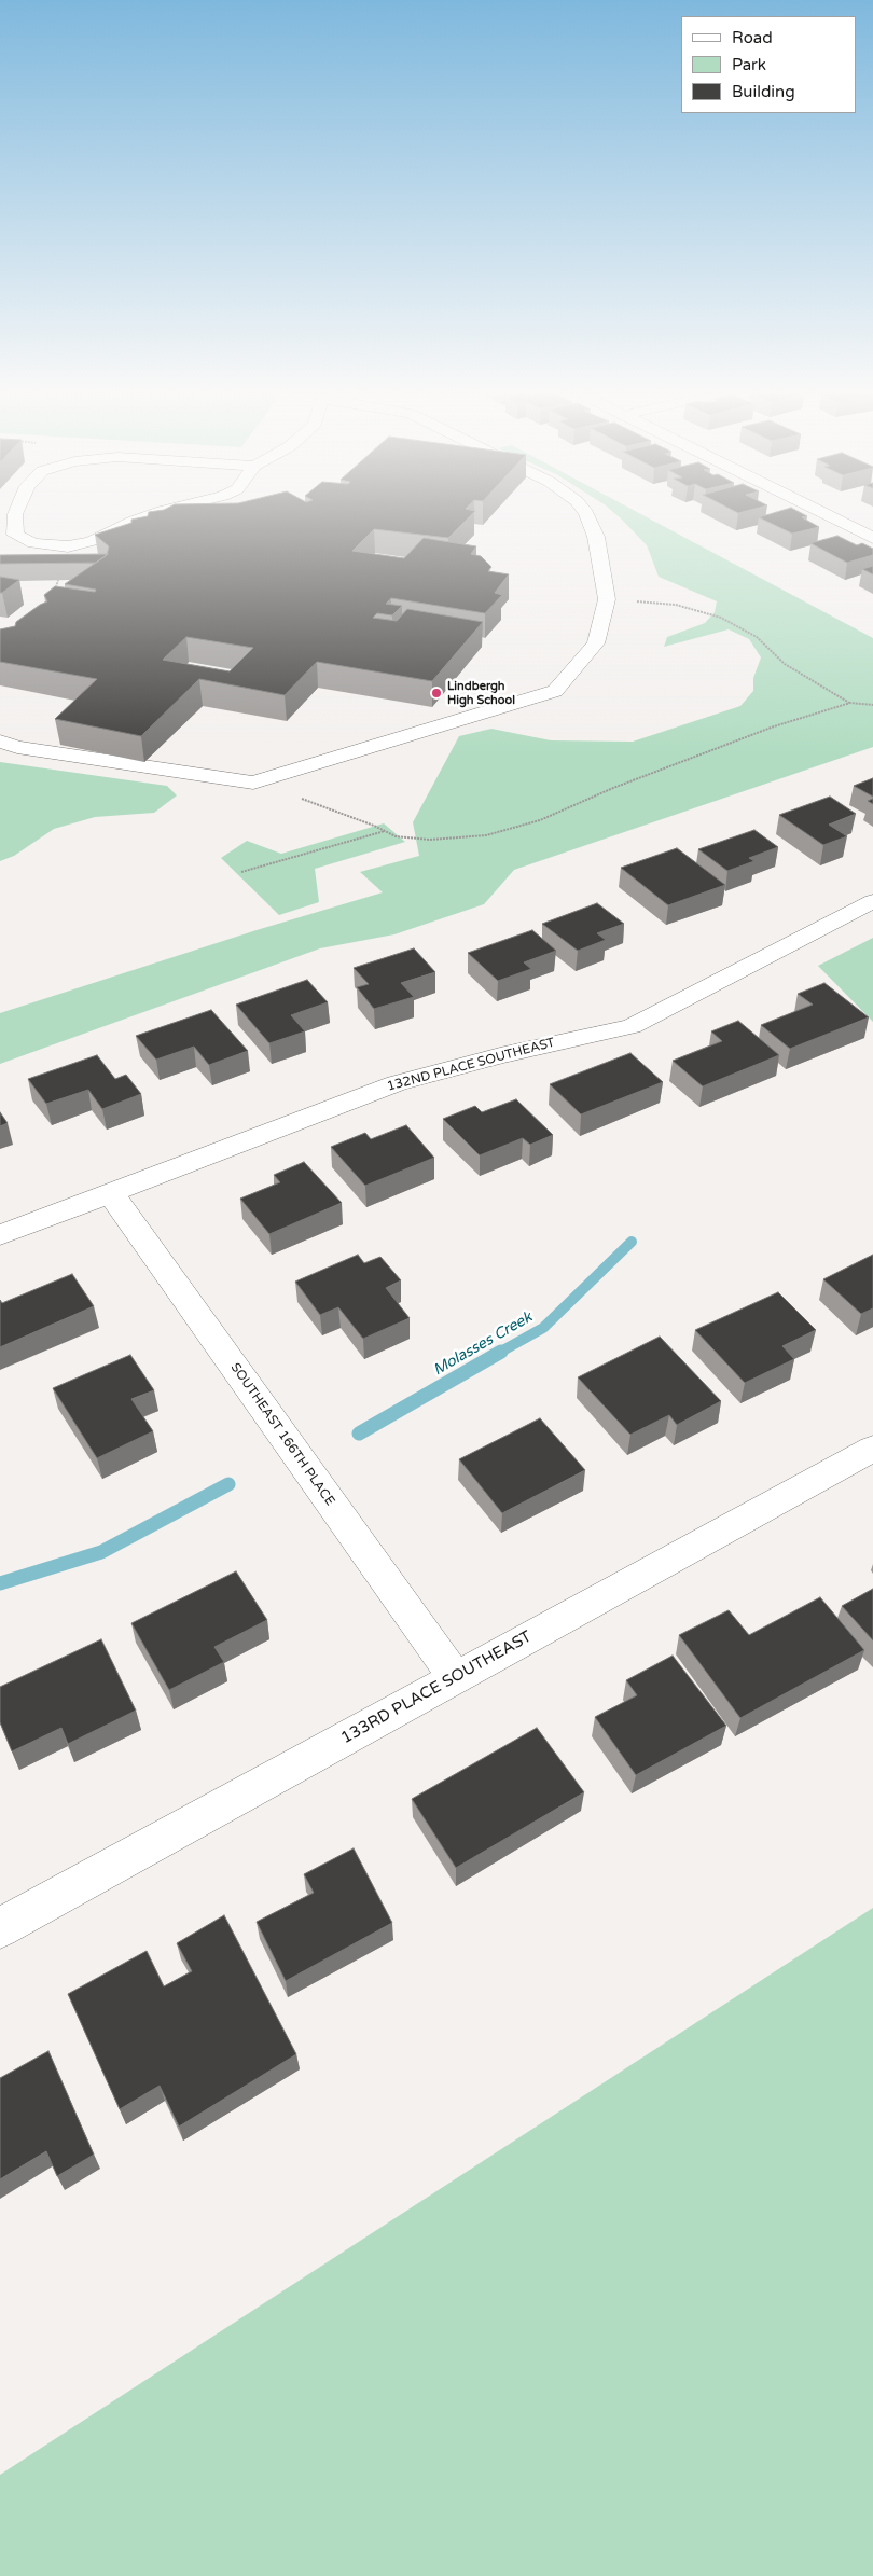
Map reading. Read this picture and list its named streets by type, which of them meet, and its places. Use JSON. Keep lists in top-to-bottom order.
{
  "streets": {
    "street": ["132ND PLACE SOUTHEAST", "SOUTHEAST 166TH PLACE", "133RD PLACE SOUTHEAST"]
  },
  "crossings": [
    ["132ND PLACE SOUTHEAST", "SOUTHEAST 166TH PLACE"],
    ["SOUTHEAST 166TH PLACE", "133RD PLACE SOUTHEAST"]
  ],
  "water": ["Molasses Creek"],
  "places": ["Lindbergh High School"],
  "legend": ["Road", "Park", "Building"]
}
